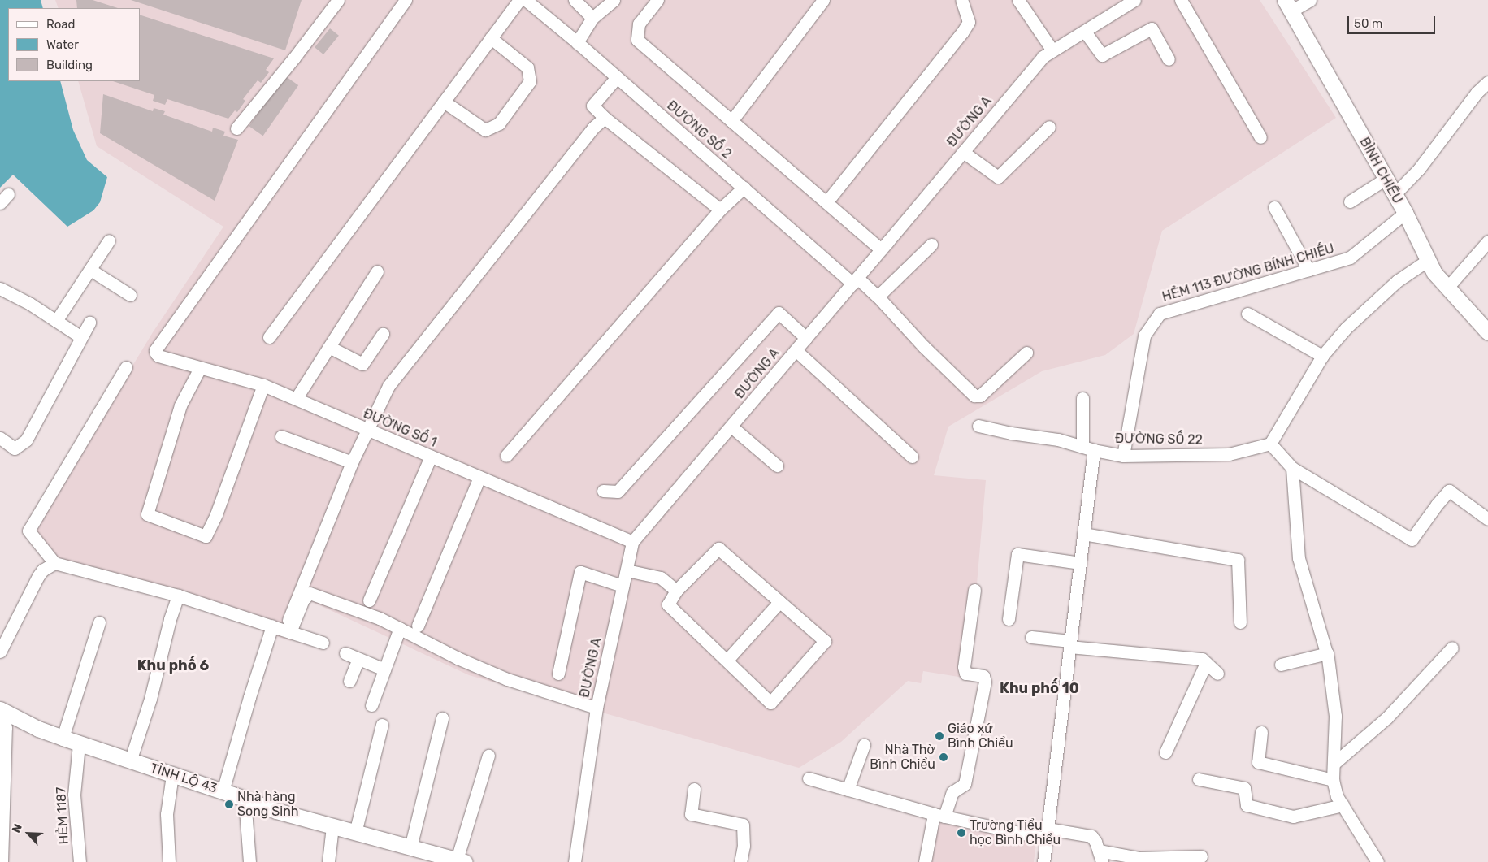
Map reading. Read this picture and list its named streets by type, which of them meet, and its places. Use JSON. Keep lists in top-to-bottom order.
{
  "streets": {
    "main road": ["BÌNH CHIỂU", "TỈNH LỘ 43"],
    "street": [
      "ĐƯỜNG A",
      "ĐƯỜNG SỐ 2",
      "HẺM 113 ĐƯỜNG BÍNH CHIẾU",
      "ĐƯỜNG SỐ 1",
      "ĐƯỜNG SỐ 22",
      "HẺM 1187"
    ]
  },
  "crossings": [
    ["ĐƯỜNG A", "ĐƯỜNG SỐ 2"],
    ["ĐƯỜNG A", "ĐƯỜNG SỐ 1"],
    ["BÌNH CHIỂU", "HẺM 113 ĐƯỜNG BÍNH CHIẾU"],
    ["HẺM 113 ĐƯỜNG BÍNH CHIẾU", "ĐƯỜNG SỐ 22"],
    ["TỈNH LỘ 43", "HẺM 1187"]
  ],
  "districts": ["Khu phố 6", "Khu phố 10"],
  "places": [
    "Giáo xứ Bình Chiểu",
    "Nhà Thờ Bình Chiểu",
    "Nhà hàng Song Sinh",
    "Trường Tiểu học Bình Chiểu"
  ],
  "legend": ["Road", "Water", "Building"],
  "scale_bar": "50 m",
  "north": "top left"
}
